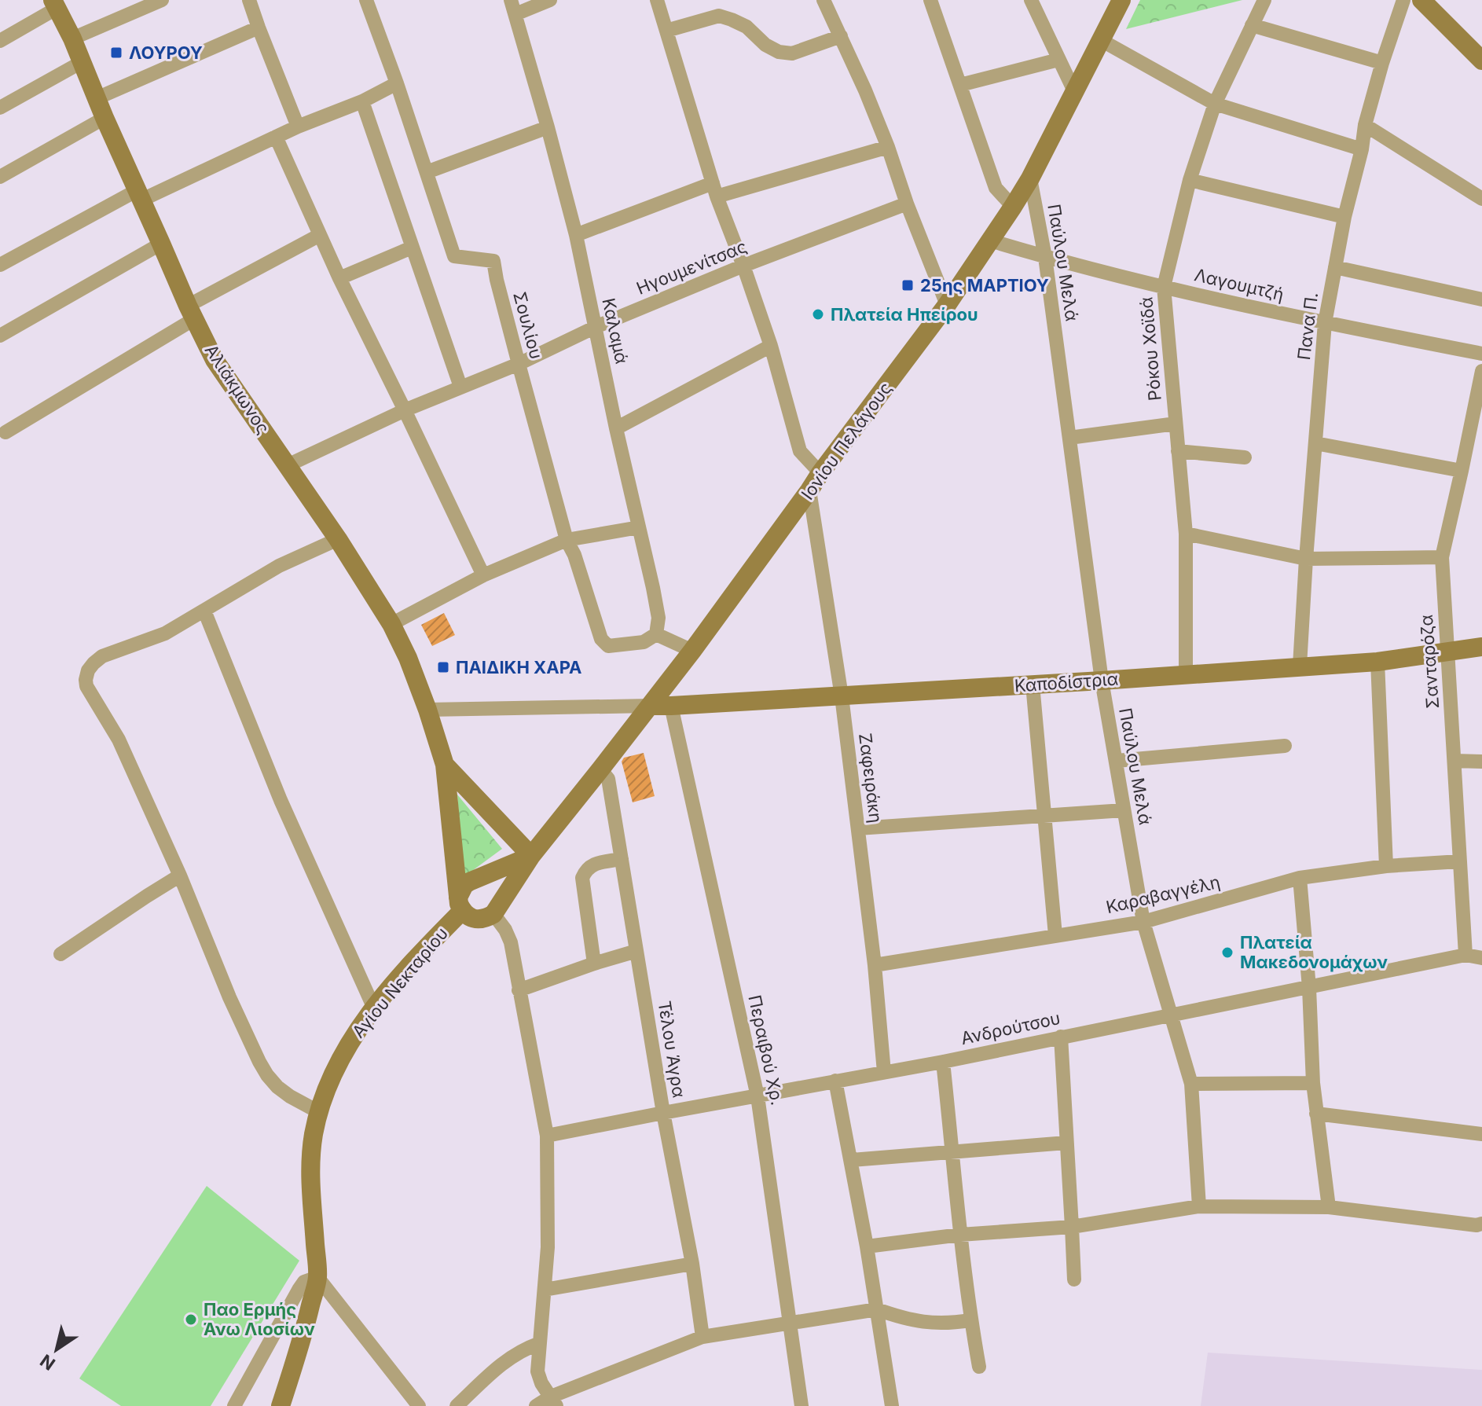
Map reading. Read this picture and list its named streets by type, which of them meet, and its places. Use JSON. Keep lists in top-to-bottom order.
{
  "streets": {
    "street": [
      "Παύλου Μελά",
      "Ηγουμενίτσας",
      "Λαγουμτζή",
      "Σουλίου",
      "Πανα Π.",
      "Καλαμά",
      "Ρόκου Χοϊδά",
      "Αλιάκμωνος",
      "Ιονίου Πελάγους",
      "Σανταρόζα",
      "Καποδίστρια",
      "Ζαφειράκη",
      "Καραβαγγέλη",
      "Αγίου Νεκταρίου",
      "Ανδρούτσου",
      "Τέλου Άγρα",
      "Περαιβού Χρ."
    ]
  },
  "crossings": [
    ["Παύλου Μελά", "Λαγουμτζή"],
    ["Παύλου Μελά", "Ιονίου Πελάγους"],
    ["Παύλου Μελά", "Καποδίστρια"],
    ["Παύλου Μελά", "Καραβαγγέλη"],
    ["Παύλου Μελά", "Ανδρούτσου"],
    ["Ηγουμενίτσας", "Σουλίου"],
    ["Ηγουμενίτσας", "Καλαμά"],
    ["Ηγουμενίτσας", "Αλιάκμωνος"],
    ["Λαγουμτζή", "Πανα Π."],
    ["Λαγουμτζή", "Ρόκου Χοϊδά"],
    ["Λαγουμτζή", "Ιονίου Πελάγους"],
    ["Σουλίου", "Καλαμά"],
    ["Πανα Π.", "Καποδίστρια"],
    ["Ρόκου Χοϊδά", "Καποδίστρια"],
    ["Αλιάκμωνος", "Ιονίου Πελάγους"],
    ["Αλιάκμωνος", "Αγίου Νεκταρίου"],
    ["Ιονίου Πελάγους", "Καποδίστρια"],
    ["Ιονίου Πελάγους", "Ζαφειράκη"],
    ["Ιονίου Πελάγους", "Αγίου Νεκταρίου"],
    ["Ιονίου Πελάγους", "Τέλου Άγρα"],
    ["Σανταρόζα", "Καποδίστρια"],
    ["Σανταρόζα", "Καραβαγγέλη"],
    ["Σανταρόζα", "Ανδρούτσου"],
    ["Καποδίστρια", "Ζαφειράκη"],
    ["Καποδίστρια", "Περαιβού Χρ."],
    ["Ζαφειράκη", "Καραβαγγέλη"],
    ["Ζαφειράκη", "Ανδρούτσου"],
    ["Ανδρούτσου", "Τέλου Άγρα"],
    ["Ανδρούτσου", "Περαιβού Χρ."]
  ],
  "places": {
    "transit": ["ΛΟΥΡΟΥ", "25ης ΜΑΡΤΙΟΥ", "ΠΑΙΔΙΚΗ ΧΑΡΑ"],
    "other": ["Πλατεία Ηπείρου", "Πλατεία Μακεδονομάχων", "Παο Ερμής Άνω Λιοσίων"]
  },
  "north": "bottom left"
}
